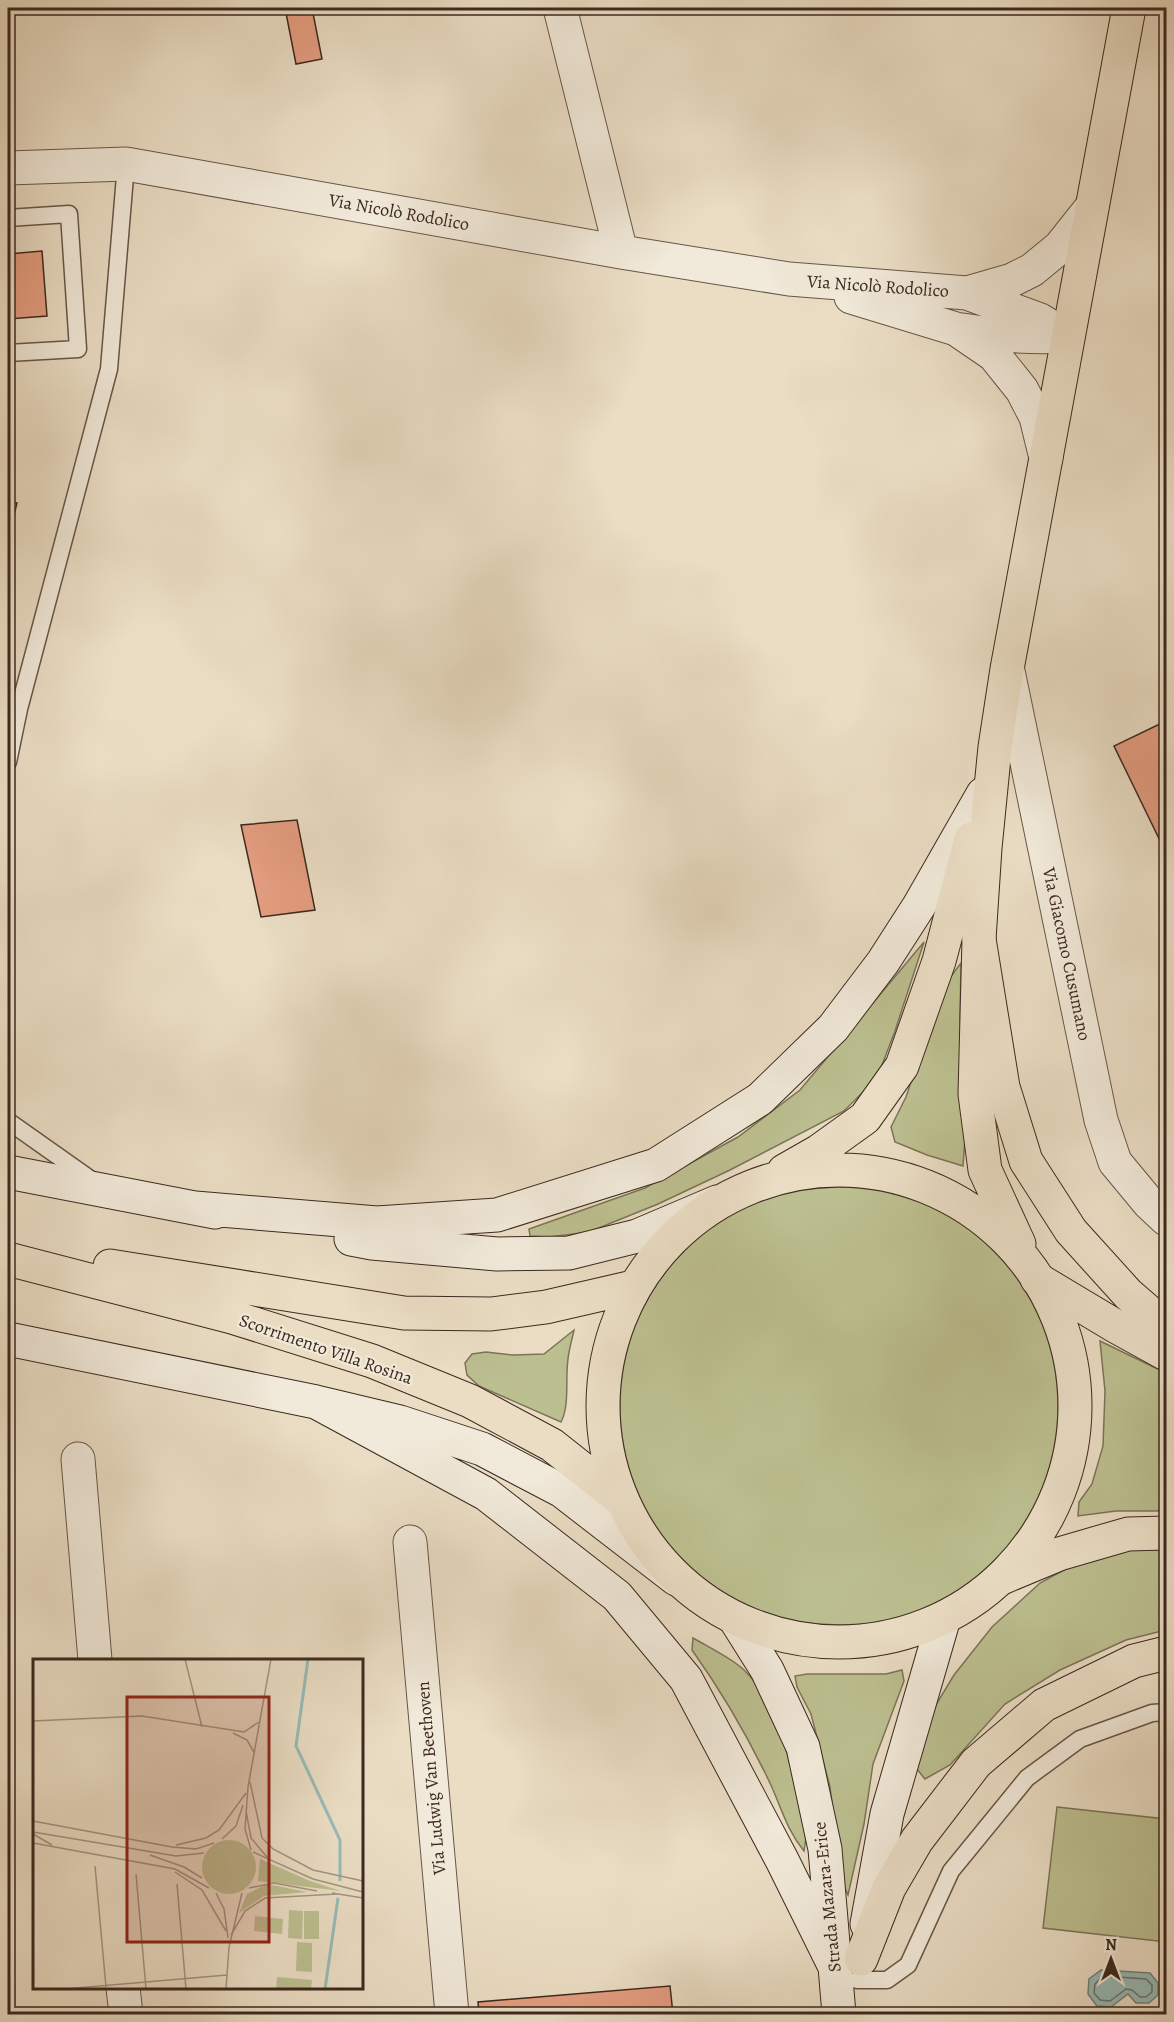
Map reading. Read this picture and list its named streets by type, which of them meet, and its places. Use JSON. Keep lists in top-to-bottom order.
{
  "streets": {
    "main road": ["Scorrimento Villa Rosina"],
    "street": [
      "Via Nicolò Rodolico",
      "Via Giacomo Cusumano",
      "Via Ludwig Van Beethoven",
      "Strada Mazara-Erice"
    ]
  },
  "north": "top"
}
